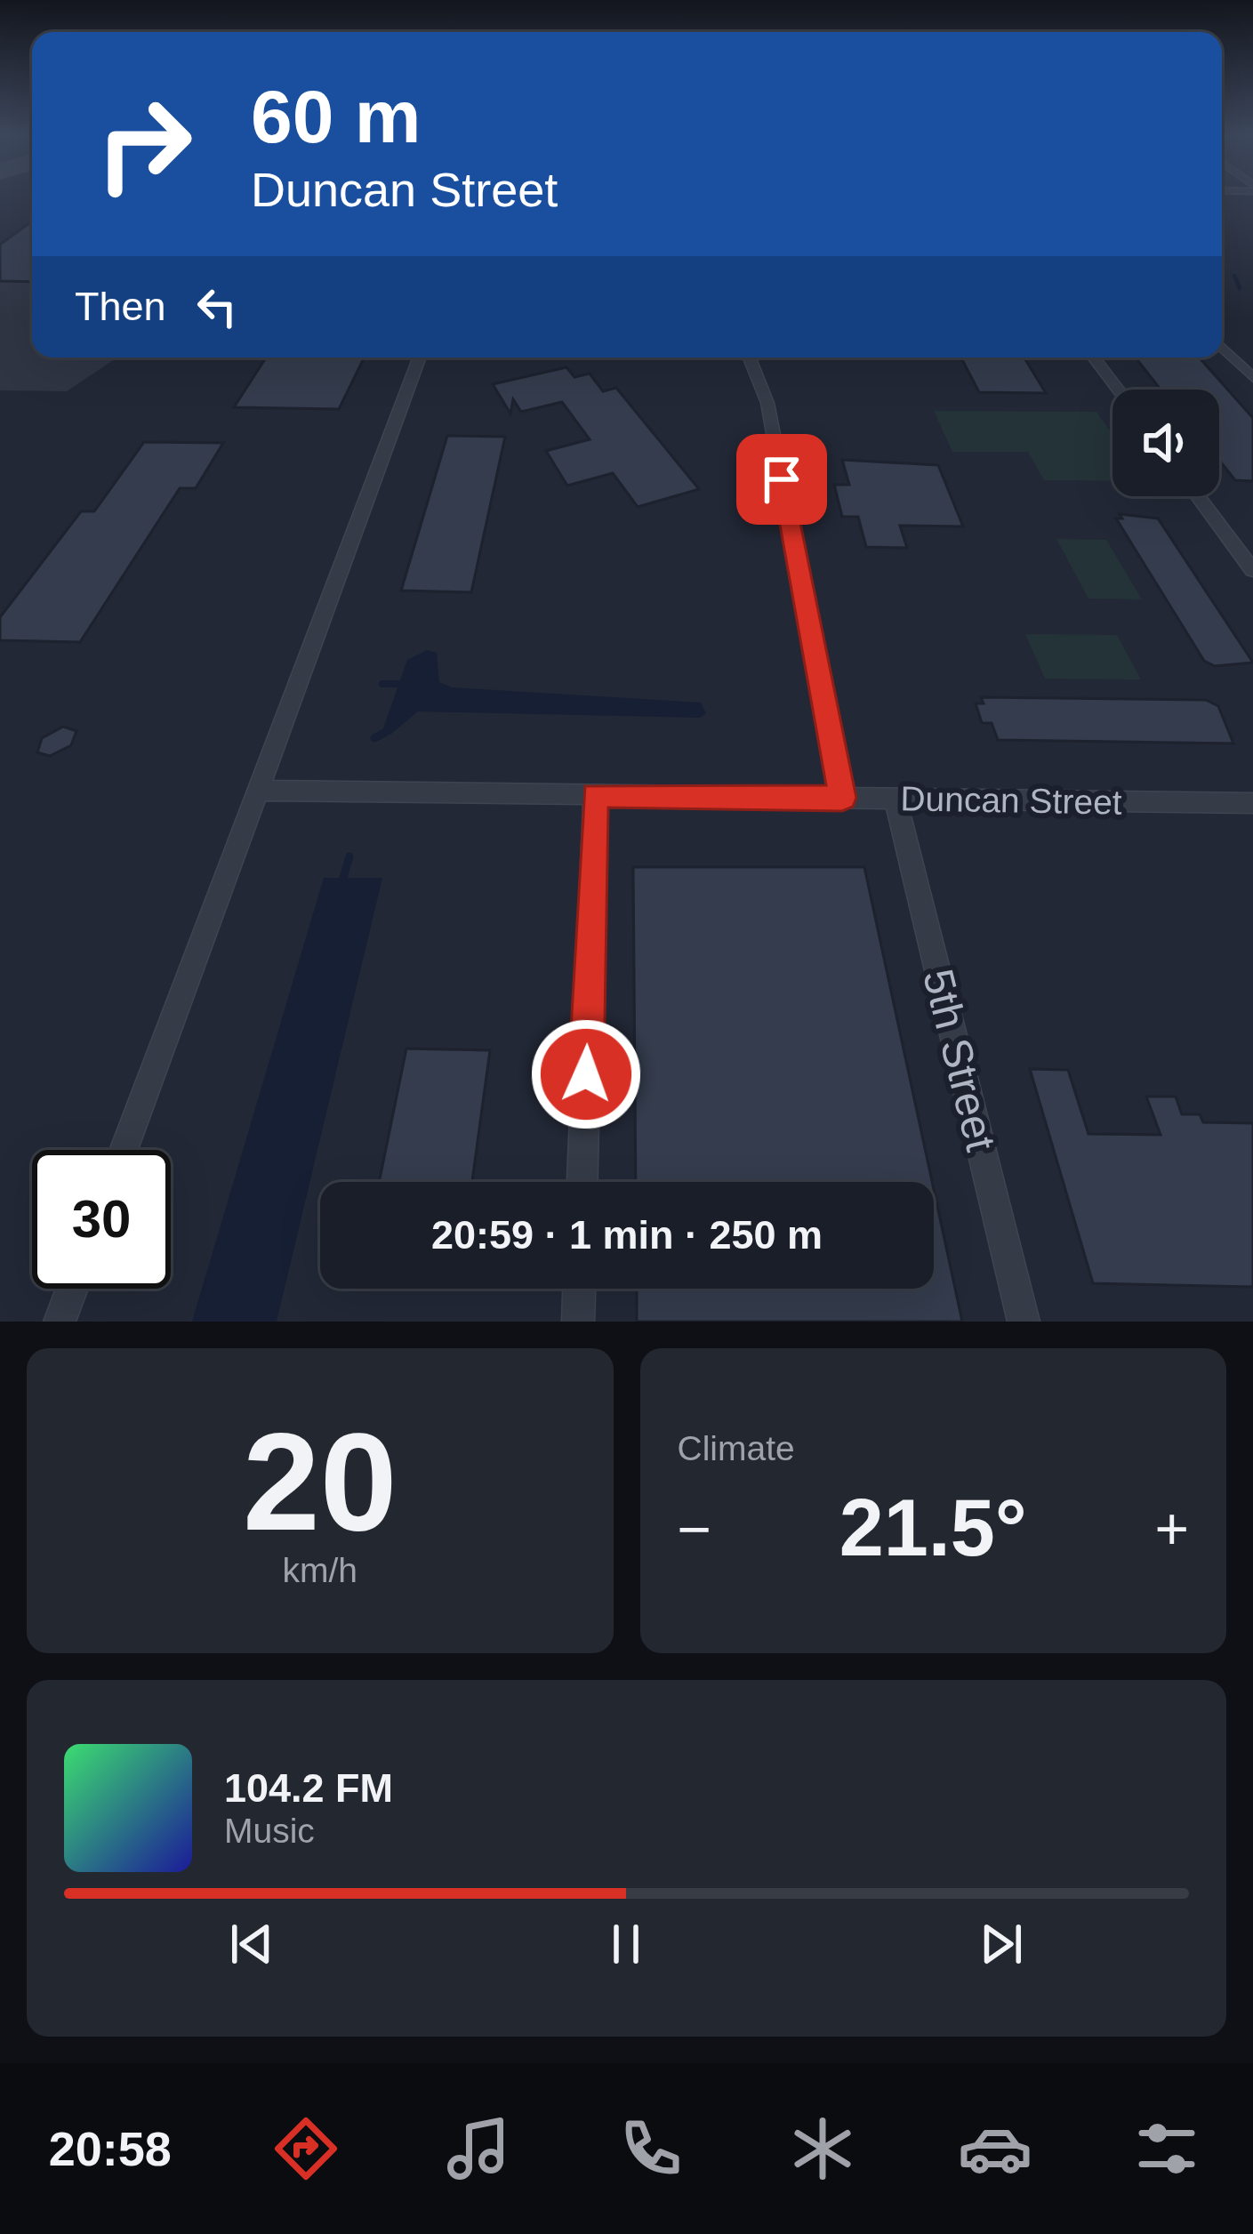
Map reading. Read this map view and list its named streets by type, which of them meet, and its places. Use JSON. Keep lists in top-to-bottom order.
{
  "streets": {
    "street": ["Duncan Street", "5th Street"]
  },
  "crossings": [
    ["Duncan Street", "5th Street"]
  ],
  "page": {
    "turn": ["60 m", "Duncan Street"],
    "then": "Then",
    "limit": "30",
    "trip": "20:59 · 1 min · 250 m",
    "tile": [
      ["20", "km/h"],
      "Climate"
    ],
    "heat": ["−", "21.5°", "+"],
    "song": ["104.2 FM", "Music"],
    "tabs": "20:58"
  }
}
